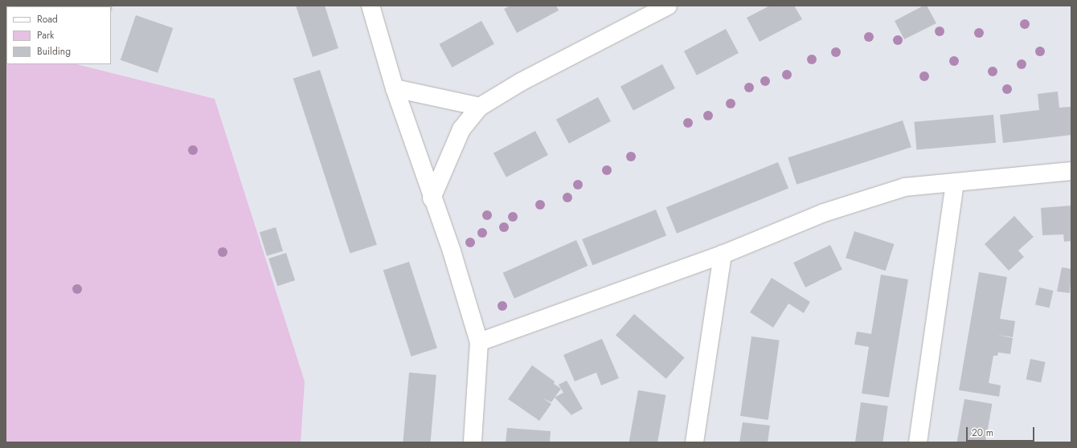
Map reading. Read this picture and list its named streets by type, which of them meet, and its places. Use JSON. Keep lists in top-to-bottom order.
{
  "legend": ["Road", "Park", "Building"],
  "scale_bar": "20 m"
}
